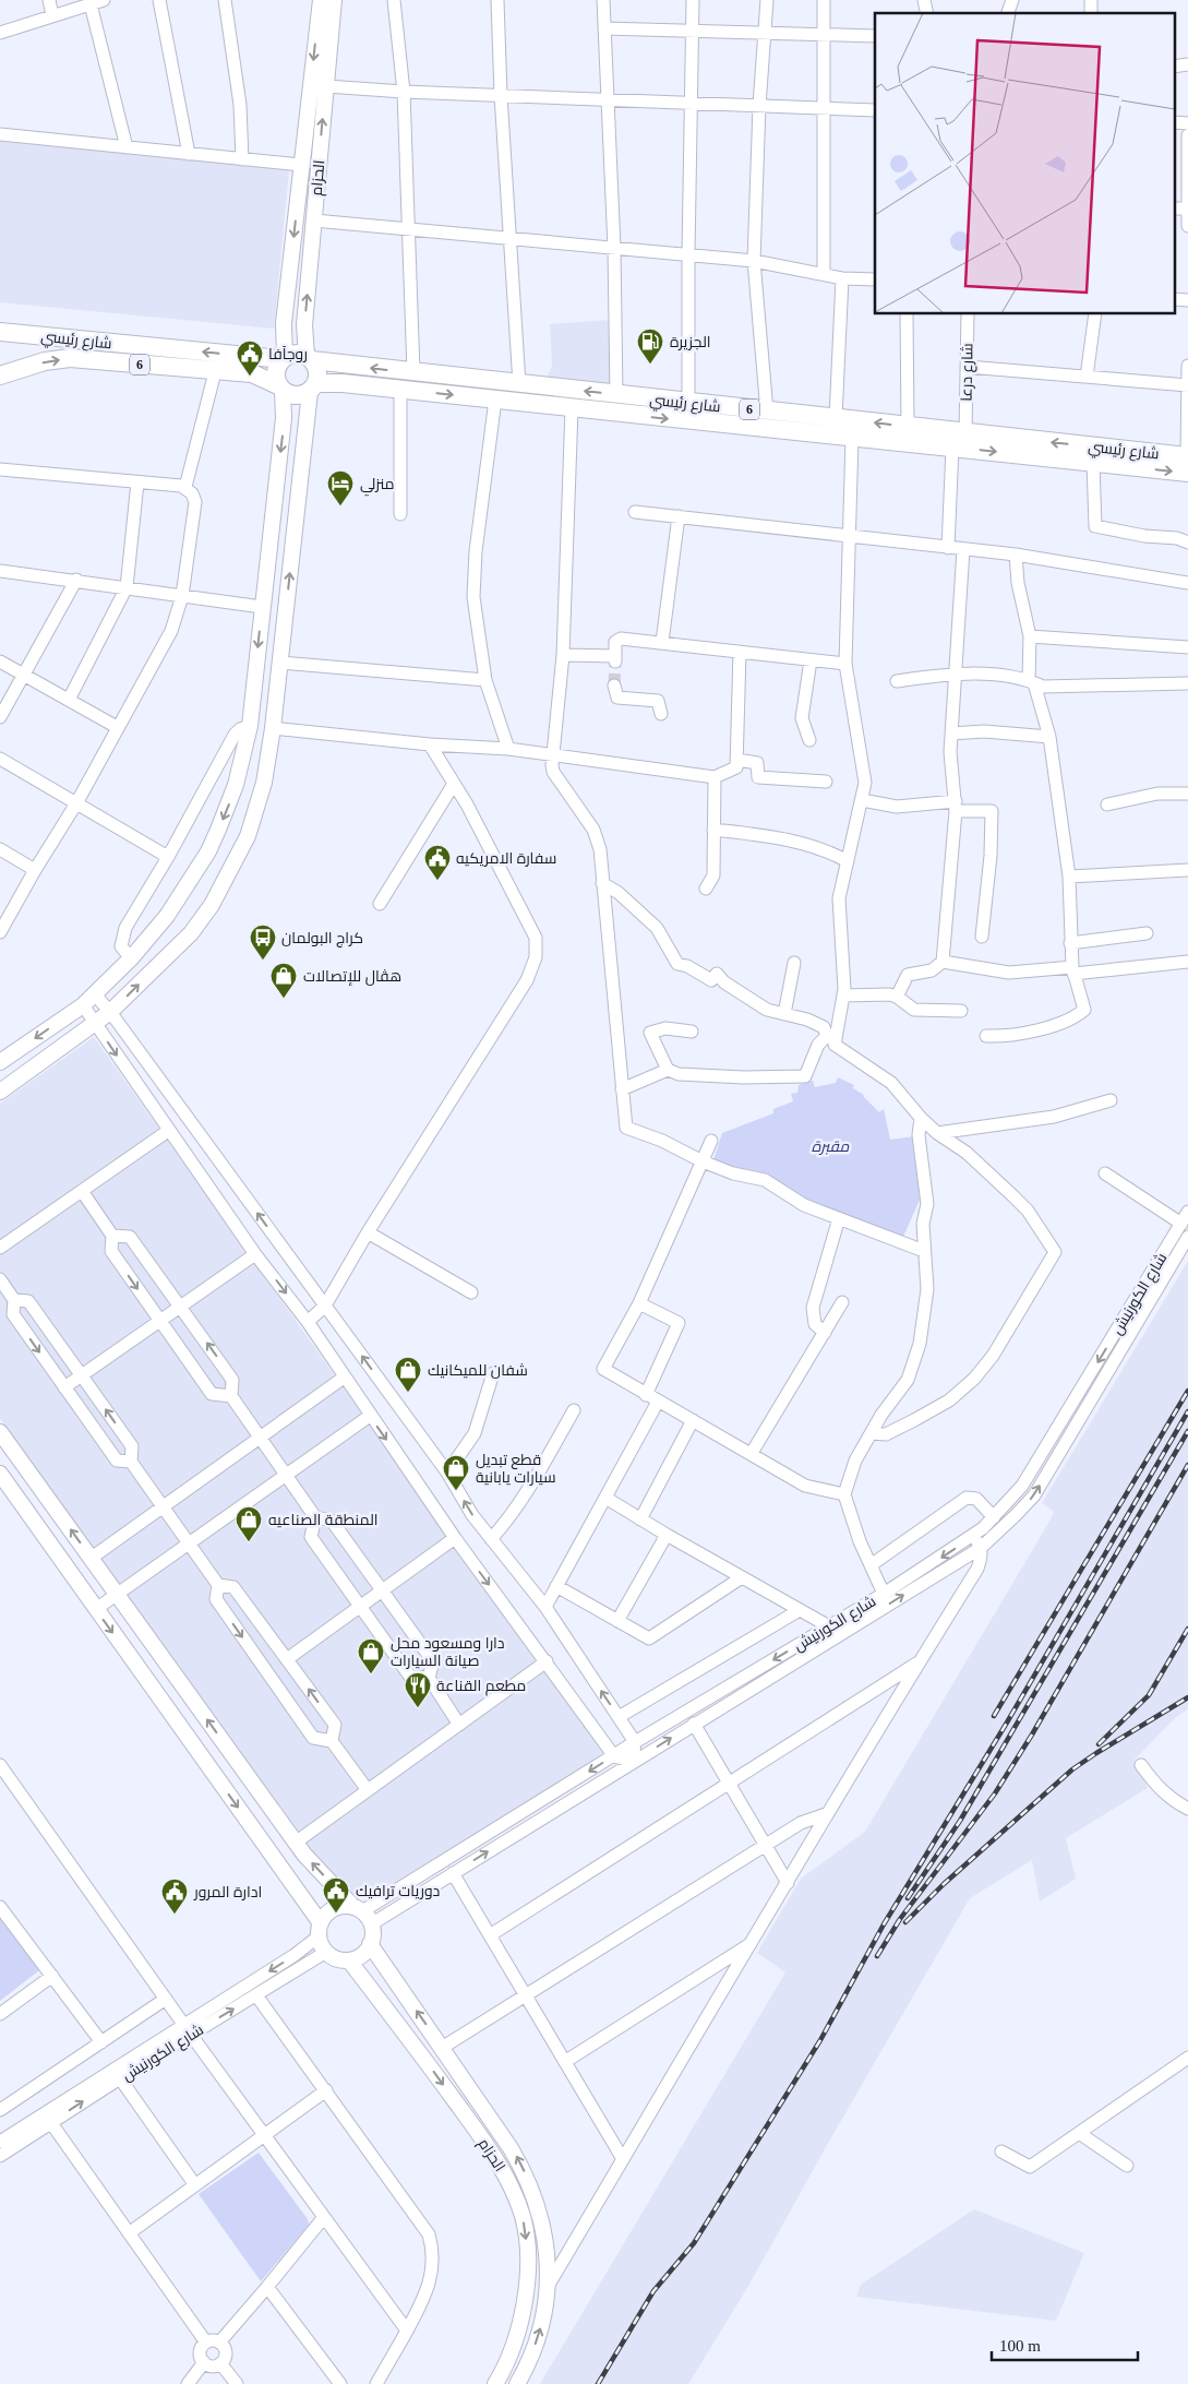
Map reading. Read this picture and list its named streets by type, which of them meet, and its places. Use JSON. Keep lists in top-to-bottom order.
{
  "streets": {
    "highway": ["شارع رئيسي", "6"],
    "main road": ["الحزام"],
    "street": ["شارع درعا", "شارع الكورنيش"]
  },
  "crossings": [
    ["الحزام", "شارع رئيسي"],
    ["الحزام", "شارع الكورنيش"],
    ["شارع رئيسي", "شارع درعا"]
  ],
  "parks": ["مقبرة"],
  "places": {
    "fuel station": ["الجزيرة"],
    "public building": [
      "روجآفا",
      "سفارة الامريكيه",
      "دوريات ترافيك",
      "ادارة المرور"
    ],
    "hotel": ["منزلي"],
    "bus stop": ["كراج البولمان"],
    "shop": [
      "هڤال للإتصالات",
      "شفان للميكانيك",
      "قطع تبديل سيارات يابانية",
      "المنطقة الصناعيه",
      "دارا ومسعود محل صيانة السيارات"
    ],
    "restaurant": ["مطعم القناعة"]
  },
  "scale_bar": "100 m"
}
